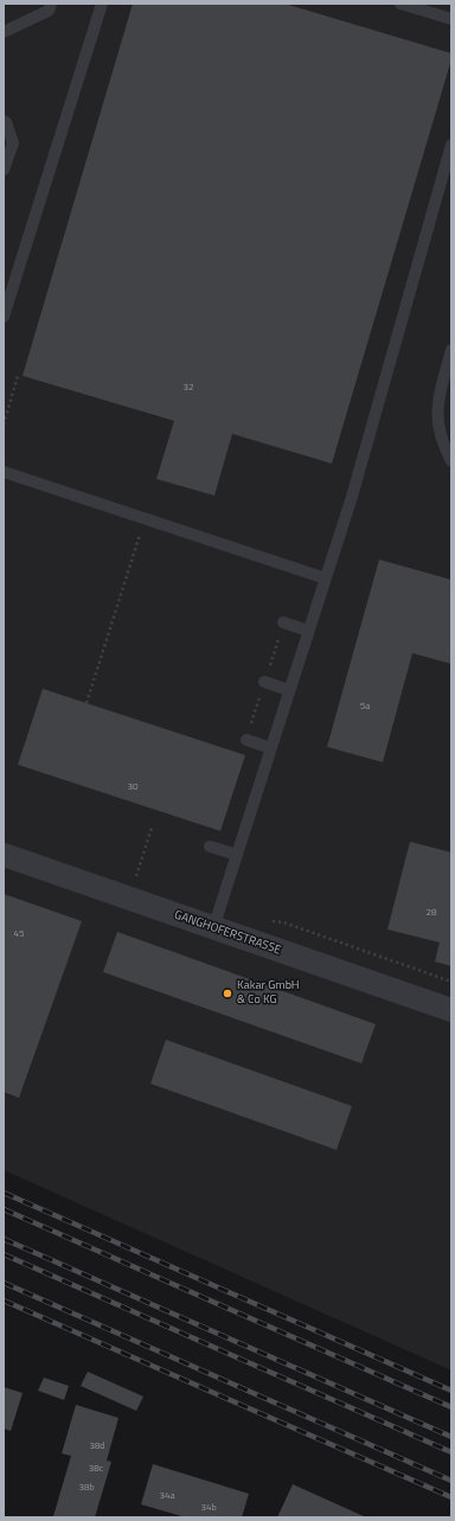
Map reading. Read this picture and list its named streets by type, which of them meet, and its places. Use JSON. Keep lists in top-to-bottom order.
{
  "streets": {
    "street": ["GANGHOFERSTRASSE"]
  },
  "places": ["Kakar GmbH & Co KG"],
  "house_numbers": [
    "32",
    "5a",
    "30",
    "28",
    "45",
    "38d",
    "38c",
    "38b",
    "34a",
    "34b"
  ]
}
